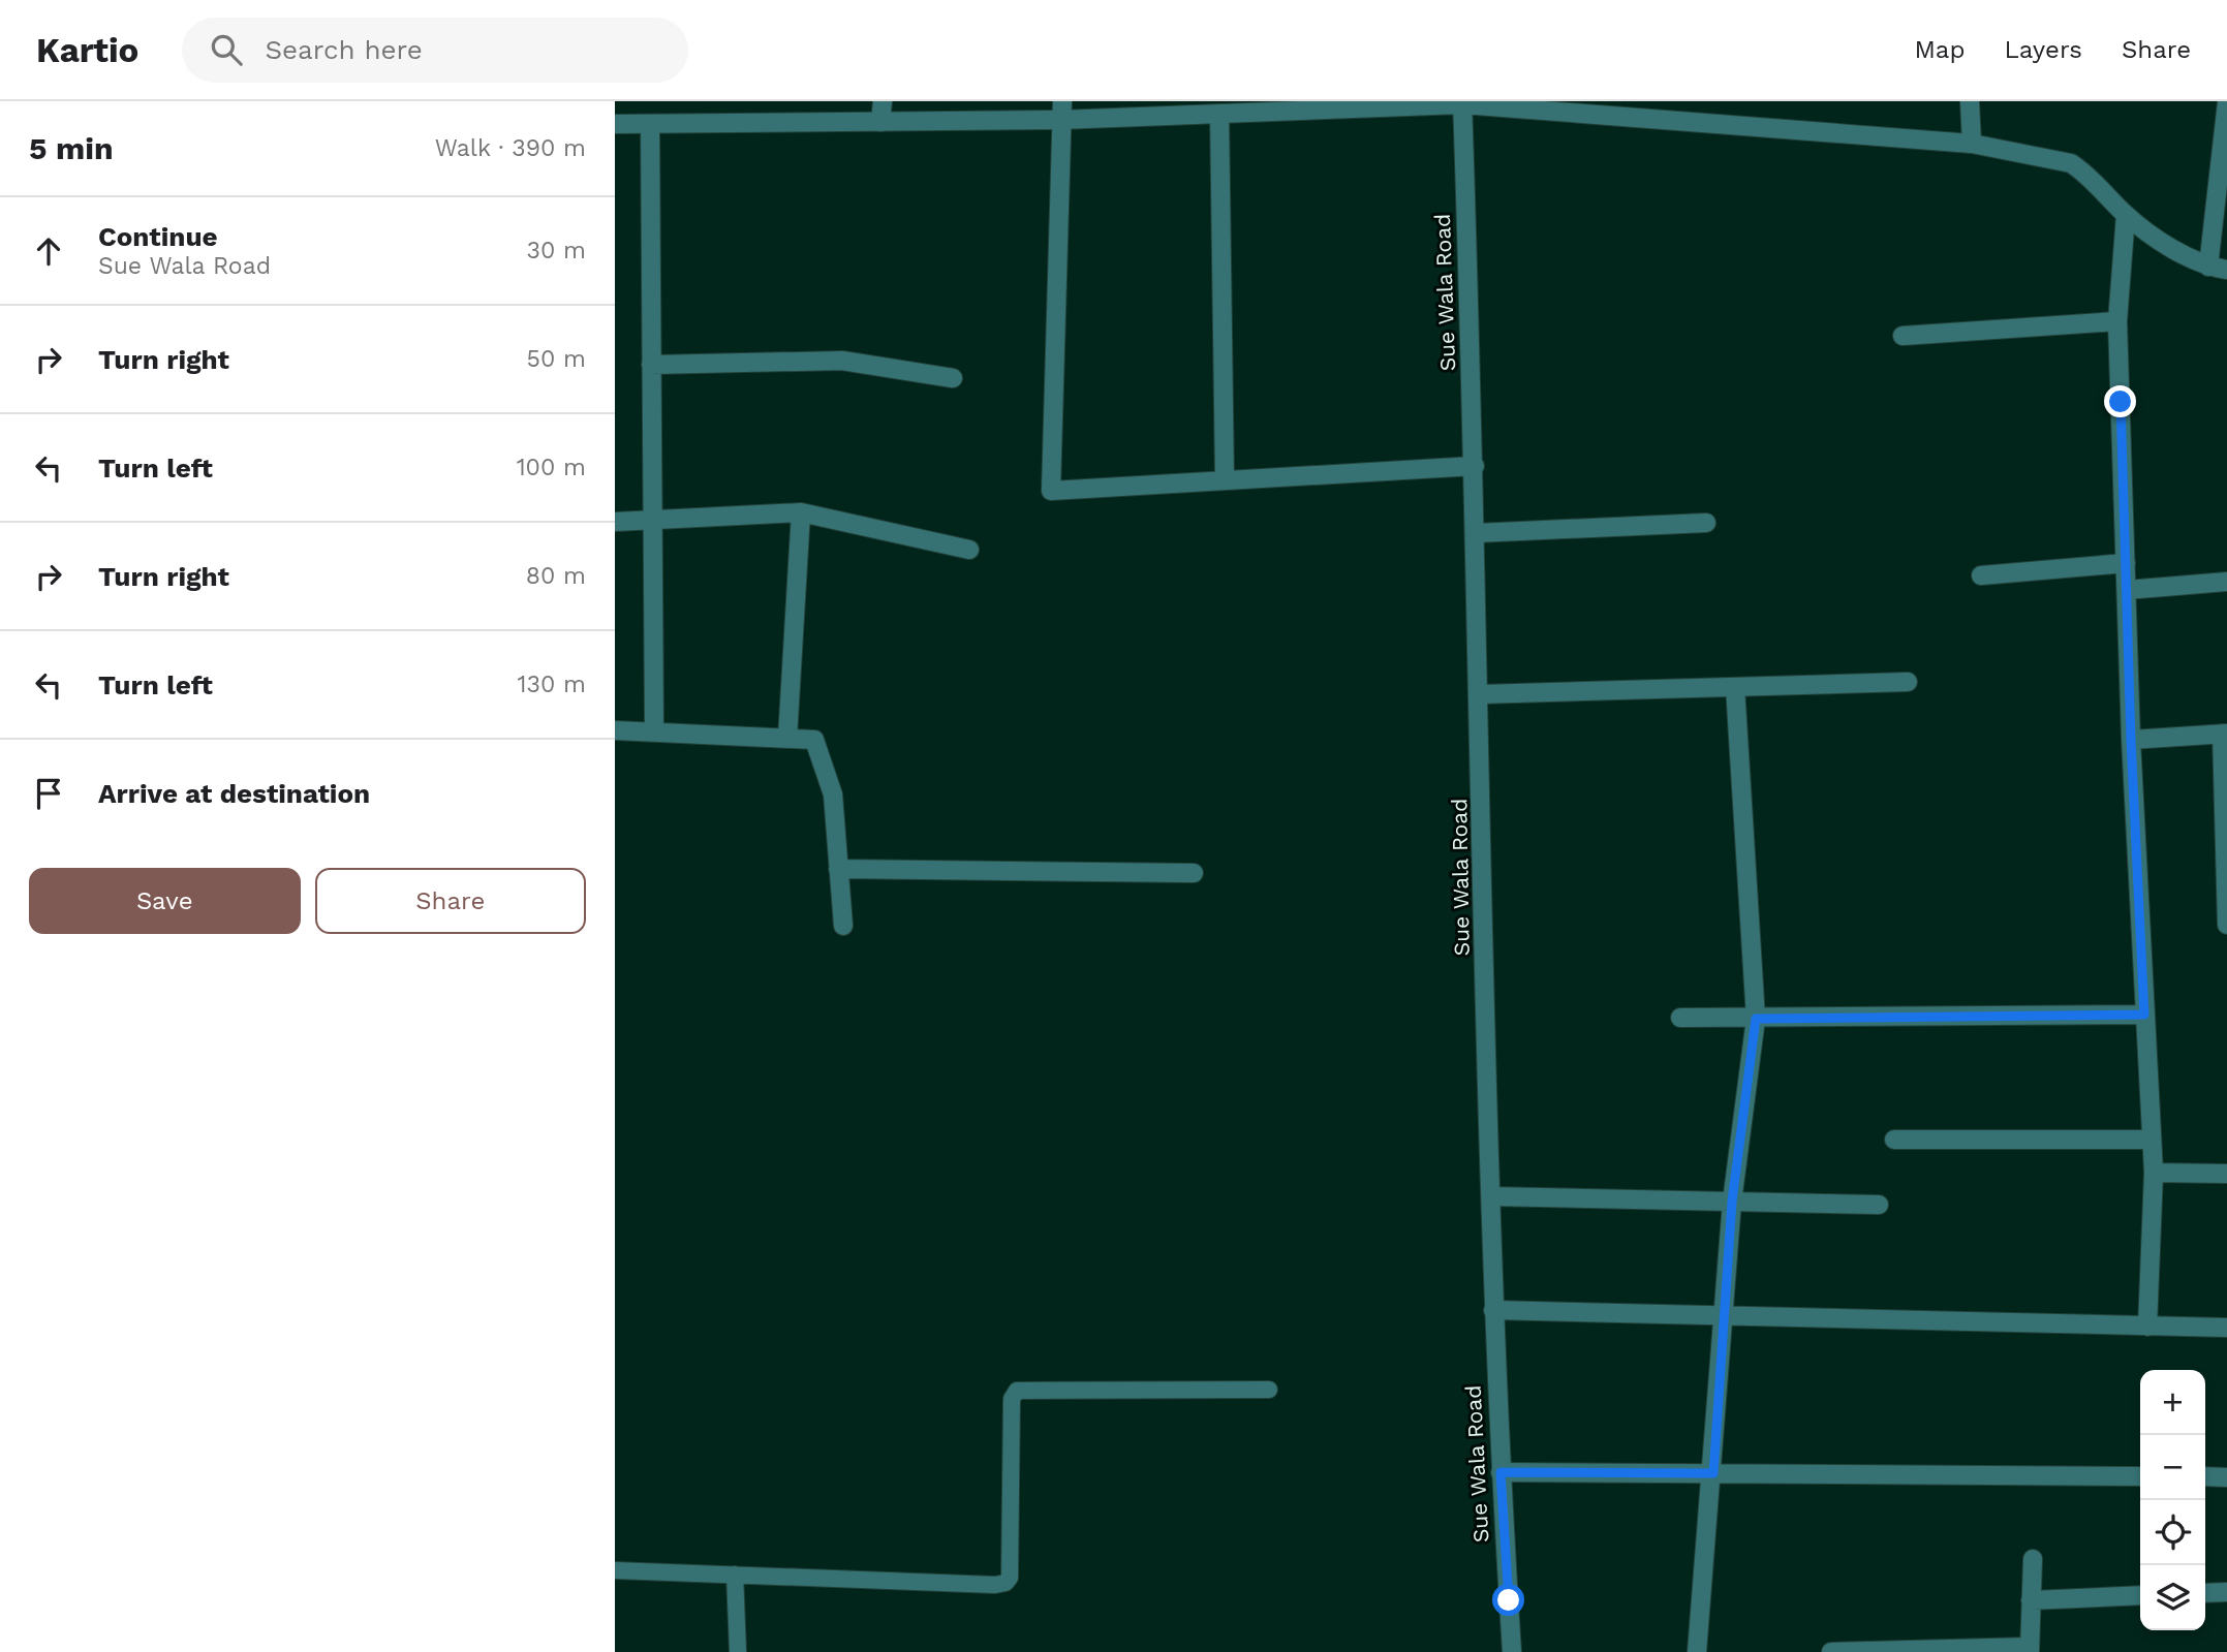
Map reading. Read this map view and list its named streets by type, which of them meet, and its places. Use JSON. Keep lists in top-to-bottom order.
{
  "streets": {
    "street": ["Sue Wala Road"]
  },
  "page": {
    "header": "Kartio",
    "search": "Search here",
    "nav": ["Map", "Layers", "Share"],
    "heading": ["5 min", "Walk · 390 m"],
    "list": [
      ["Continue", "Sue Wala Road", "30 m"],
      ["Turn right", "50 m"],
      ["Turn left", "100 m"],
      ["Turn right", "80 m"],
      ["Turn left", "130 m"],
      "Arrive at destination"
    ],
    "buttons": ["Save", "Share"],
    "map_buttons": ["+", "−"]
  }
}
